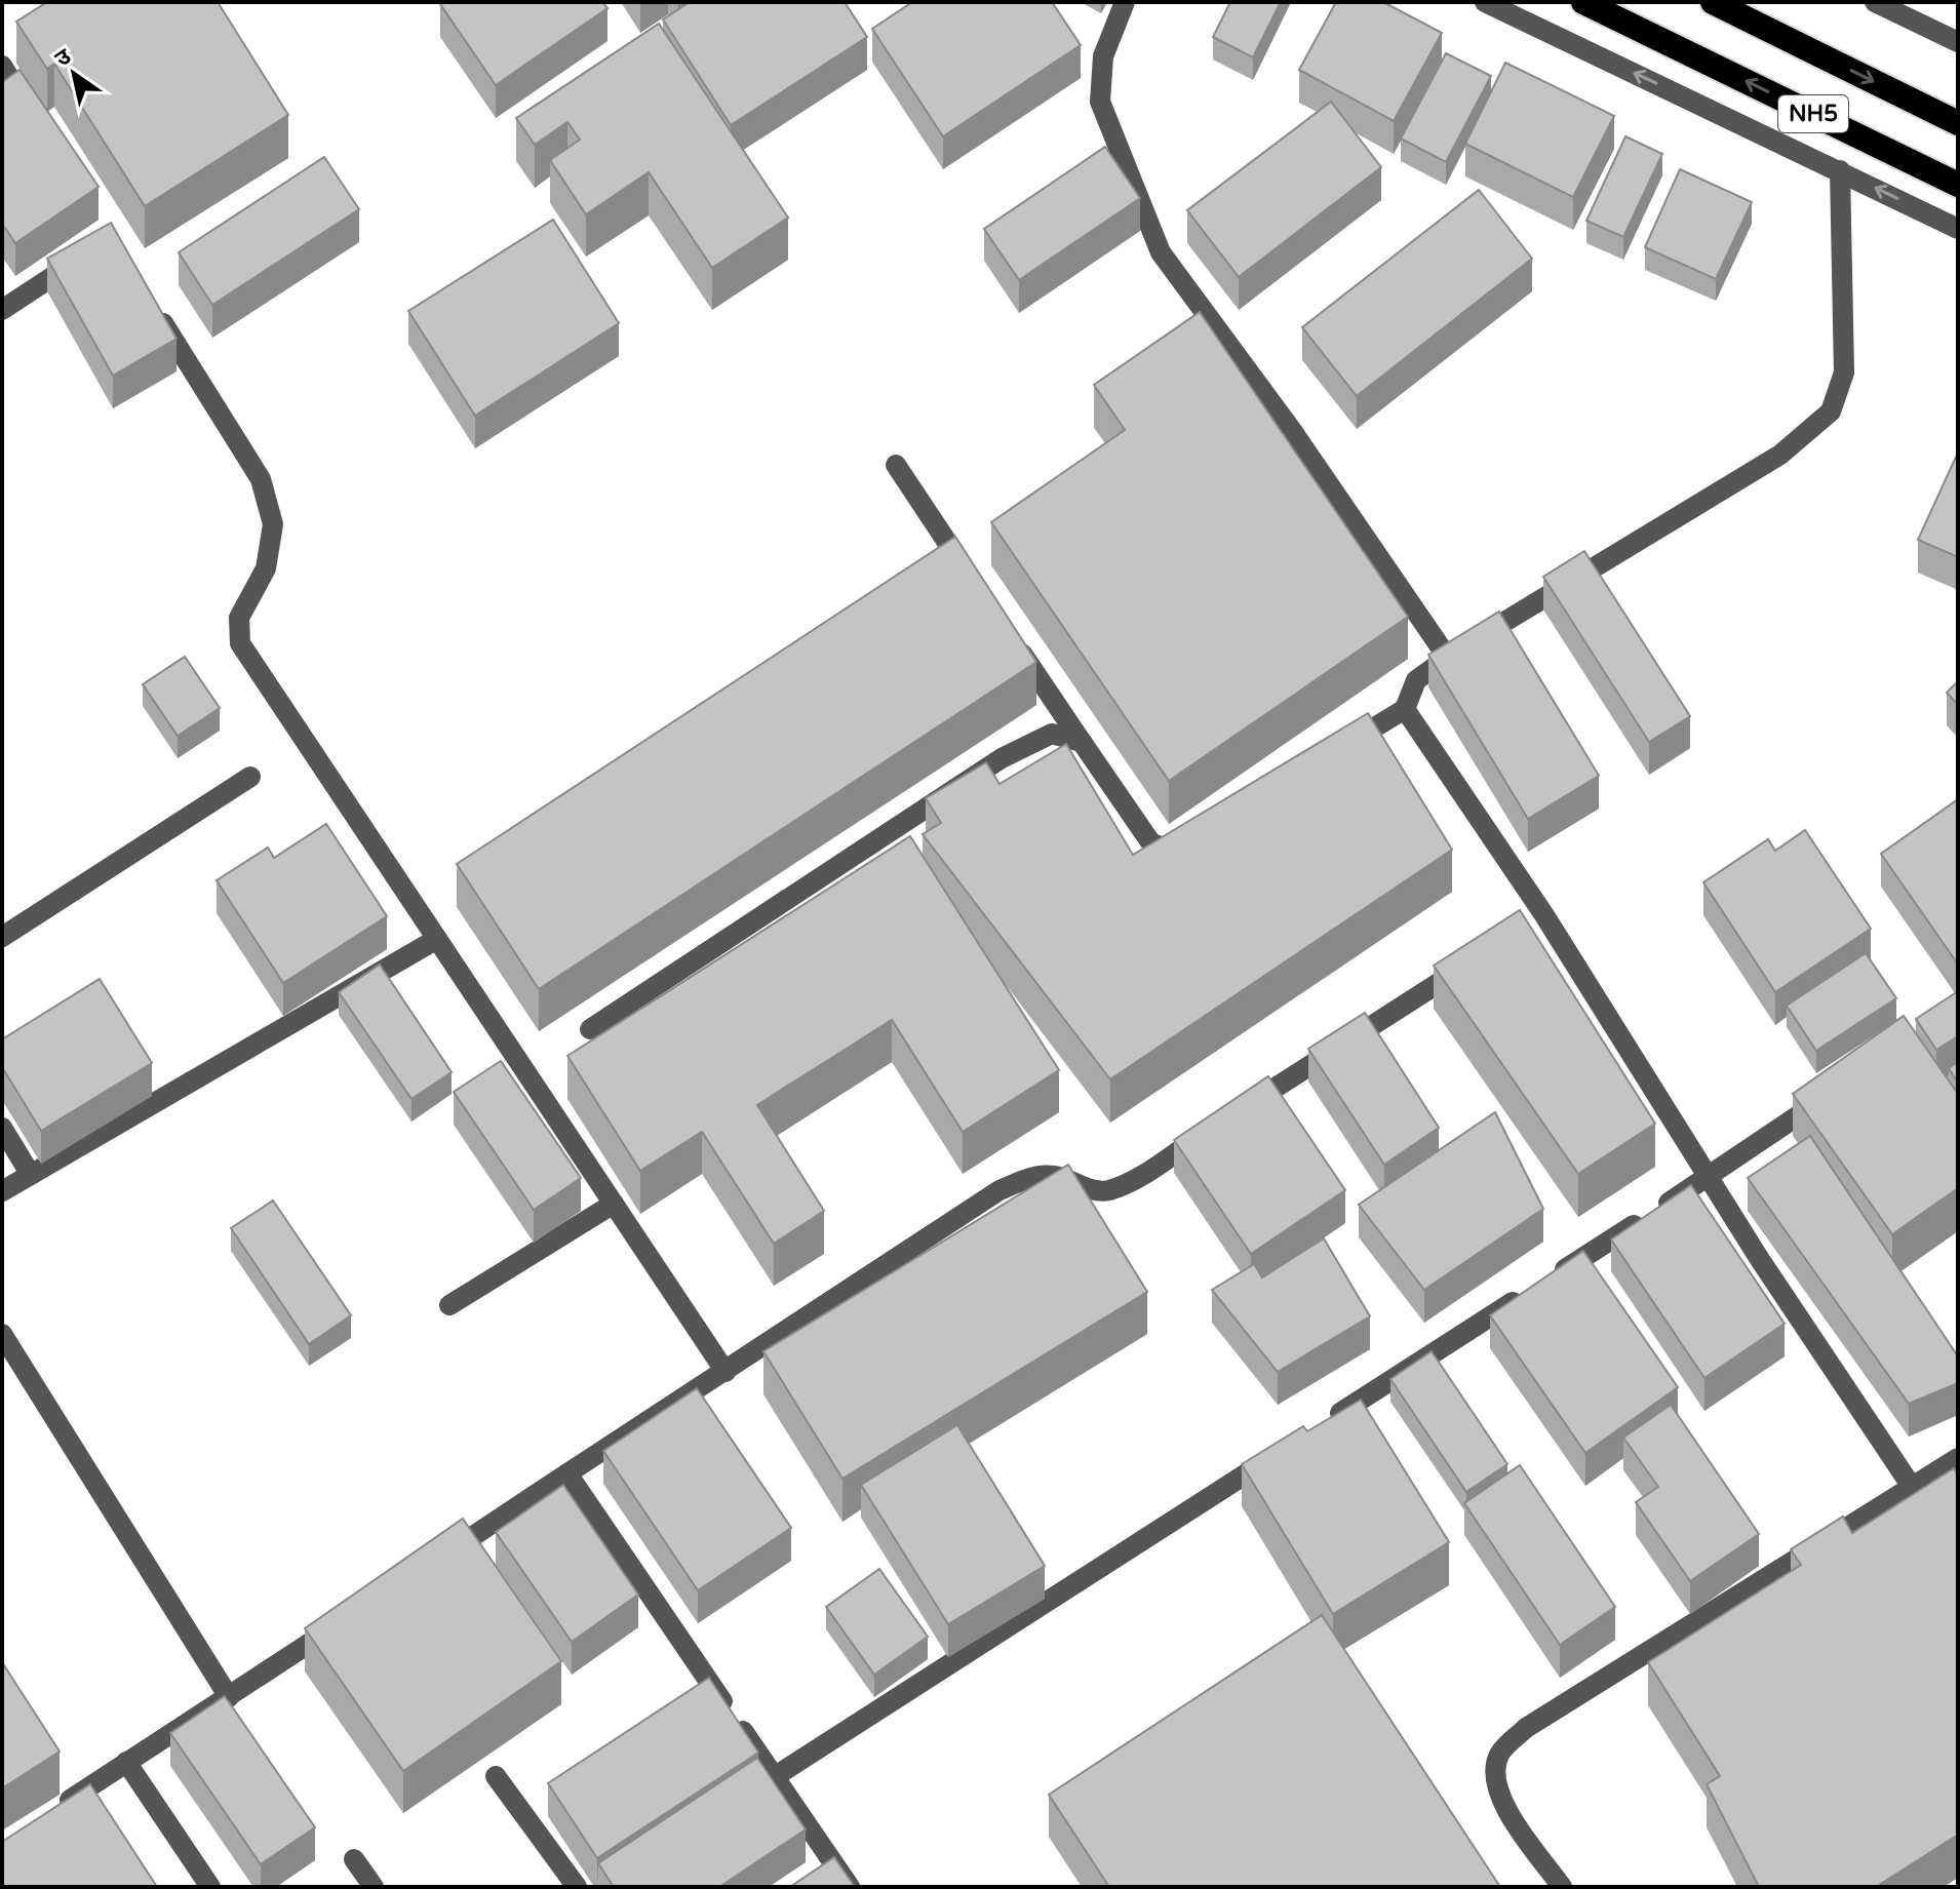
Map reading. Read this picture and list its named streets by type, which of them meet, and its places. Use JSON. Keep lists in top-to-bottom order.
{
  "streets": {
    "highway": ["NH5"]
  },
  "north": "top left"
}
